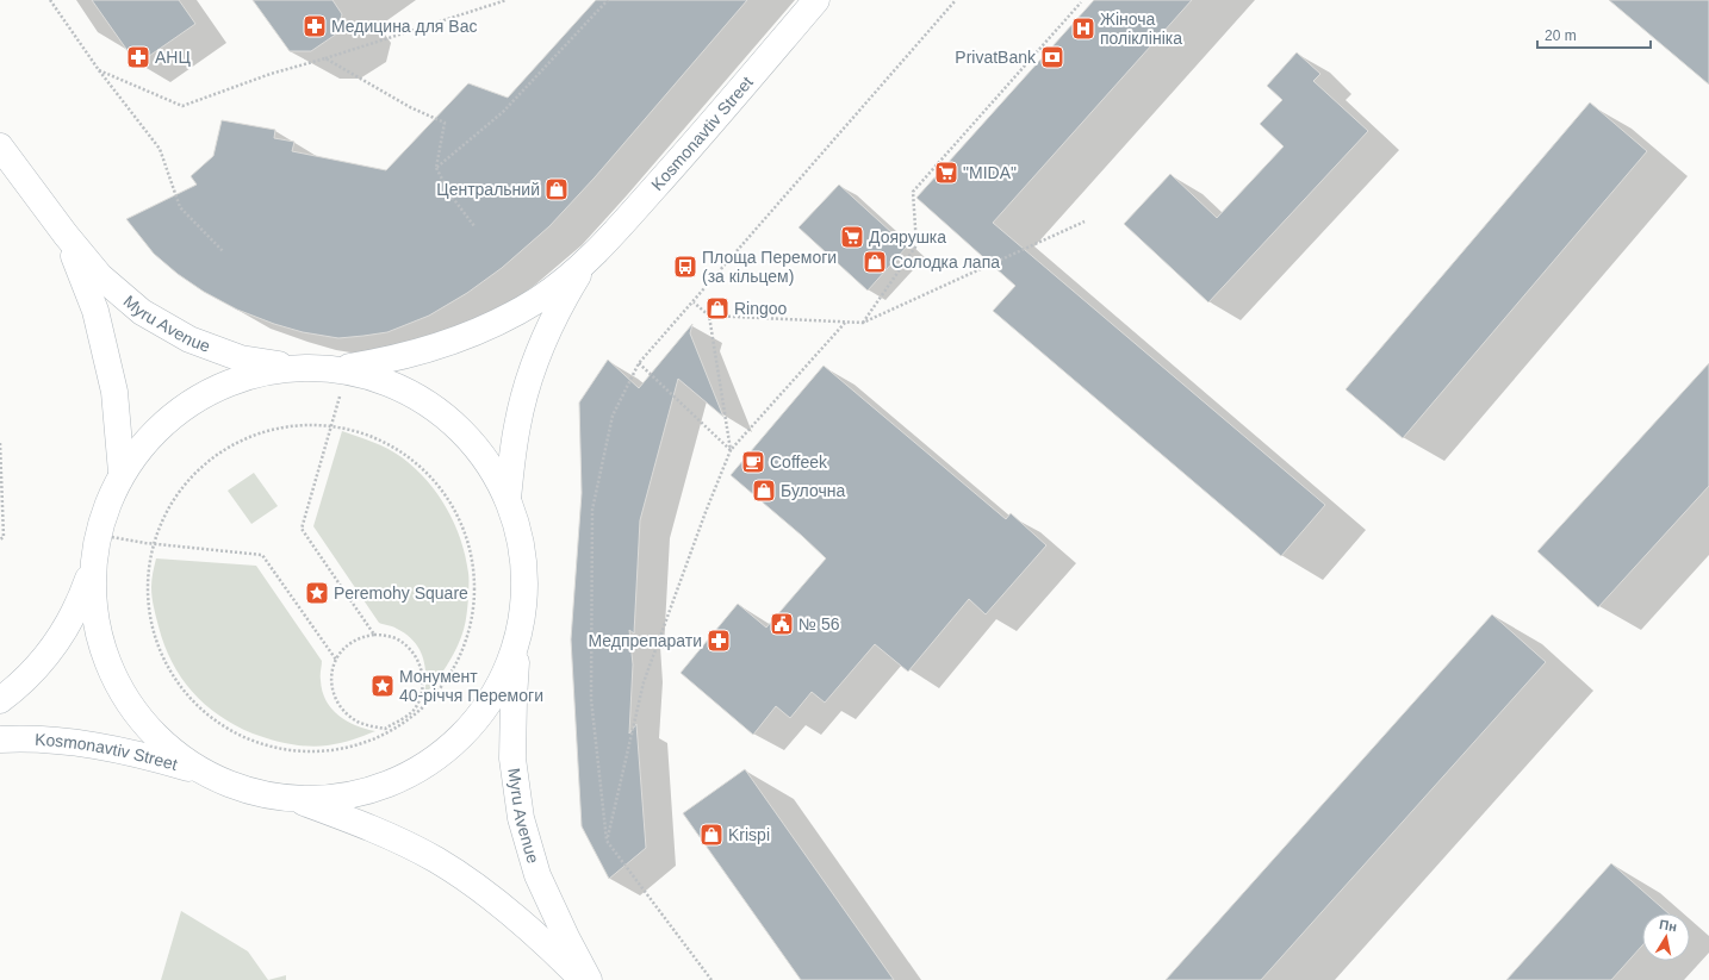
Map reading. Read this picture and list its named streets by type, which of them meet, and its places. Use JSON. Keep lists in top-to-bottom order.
{
  "streets": {
    "main road": ["Kosmonavtiv Street", "Myru Avenue"]
  },
  "places": {
    "pharmacy": ["Медицина для Вас", "АНЦ", "Медпрепарати"],
    "hospital": ["Жіноча поліклініка"],
    "bank": ["PrivatBank"],
    "supermarket": ["\"MIDA\"", "Доярушка"],
    "shop": [
      "Центральний",
      "Солодка лапа",
      "Ringoo",
      "Булочна",
      "Krispi"
    ],
    "bus stop": ["Площа Перемоги (за кільцем)"],
    "cafe": ["Coffeek"],
    "place": ["Peremohy Square", "Монумент 40-річчя Перемоги"],
    "public building": ["№ 56"]
  },
  "scale_bar": "20 m",
  "north": "top"
}
